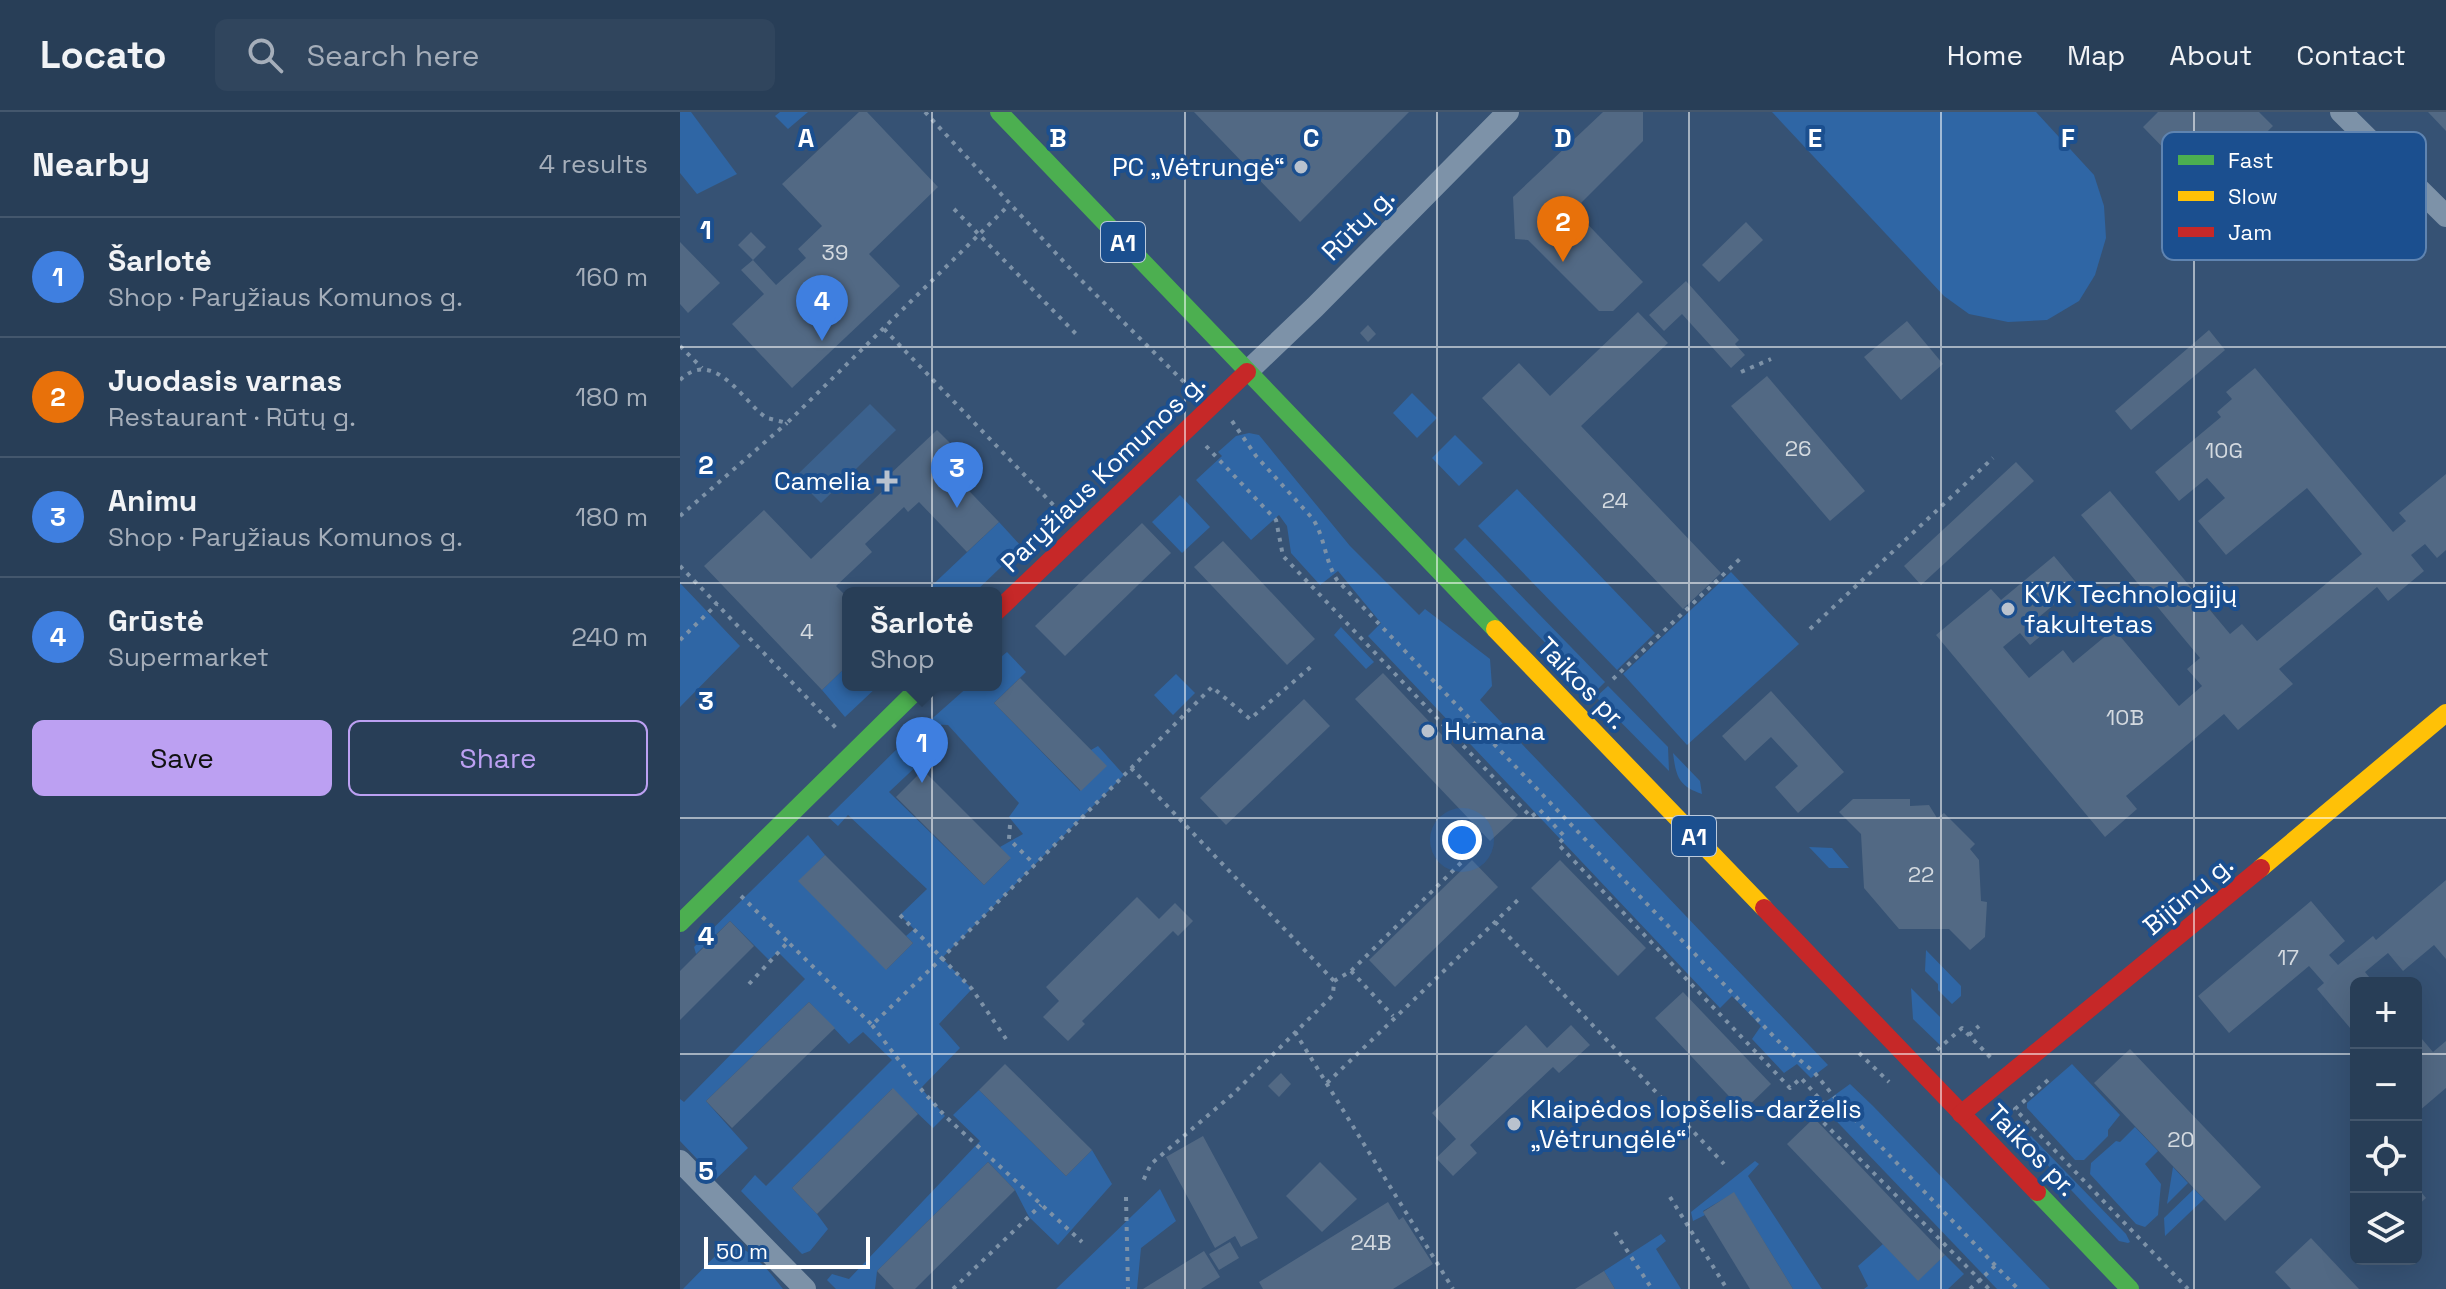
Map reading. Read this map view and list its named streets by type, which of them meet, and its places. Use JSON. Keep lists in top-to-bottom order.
{
  "streets": {
    "main road": [
      "A1",
      "Paryžiaus Komunos g.",
      "Taikos pr.",
      "Bijūnų g."
    ],
    "street": ["Rūtų g."]
  },
  "crossings": [
    ["Rūtų g.", "Paryžiaus Komunos g."],
    ["Rūtų g.", "Taikos pr."],
    ["Paryžiaus Komunos g.", "Taikos pr."],
    ["Taikos pr.", "Bijūnų g."]
  ],
  "places": {
    "other": [
      "PC „Vėtrungė“",
      "KVK Technologijų fakultetas",
      "Humana",
      "Klaipėdos lopšelis-darželis „Vėtrungėlė“"
    ],
    "health": ["Camelia"]
  },
  "house_numbers": [
    "39",
    "26",
    "10G",
    "24",
    "4",
    "10B",
    "22",
    "17",
    "20",
    "24B"
  ],
  "legend": ["Fast", "Slow", "Jam"],
  "scale_bar": "50 m",
  "page": {
    "header": "Locato",
    "search": "Search here",
    "nav": [
      "Home",
      "Map",
      "About",
      "Contact"
    ],
    "heading": ["Nearby", "4 results"],
    "pins": [
      "2",
      "4",
      "3",
      "1"
    ],
    "list": [
      {
        "mark": "1",
        "name": "Šarlotė",
        "note": "Shop · Paryžiaus Komunos g.",
        "value": "160 m"
      },
      {
        "mark": "2",
        "name": "Juodasis varnas",
        "note": "Restaurant · Rūtų g.",
        "value": "180 m"
      },
      {
        "mark": "3",
        "name": "Animu",
        "note": "Shop · Paryžiaus Komunos g.",
        "value": "180 m"
      },
      {
        "mark": "4",
        "name": "Grūstė",
        "note": "Supermarket",
        "value": "240 m"
      }
    ],
    "popup": ["Šarlotė", "Shop"],
    "buttons": ["Save", "Share"],
    "map_buttons": ["+", "−"],
    "scale": "50 m"
  },
  "grid": {
    "columns": [
      "A",
      "B",
      "C",
      "D",
      "E",
      "F"
    ],
    "rows": [
      "1",
      "2",
      "3",
      "4",
      "5"
    ]
  }
}
